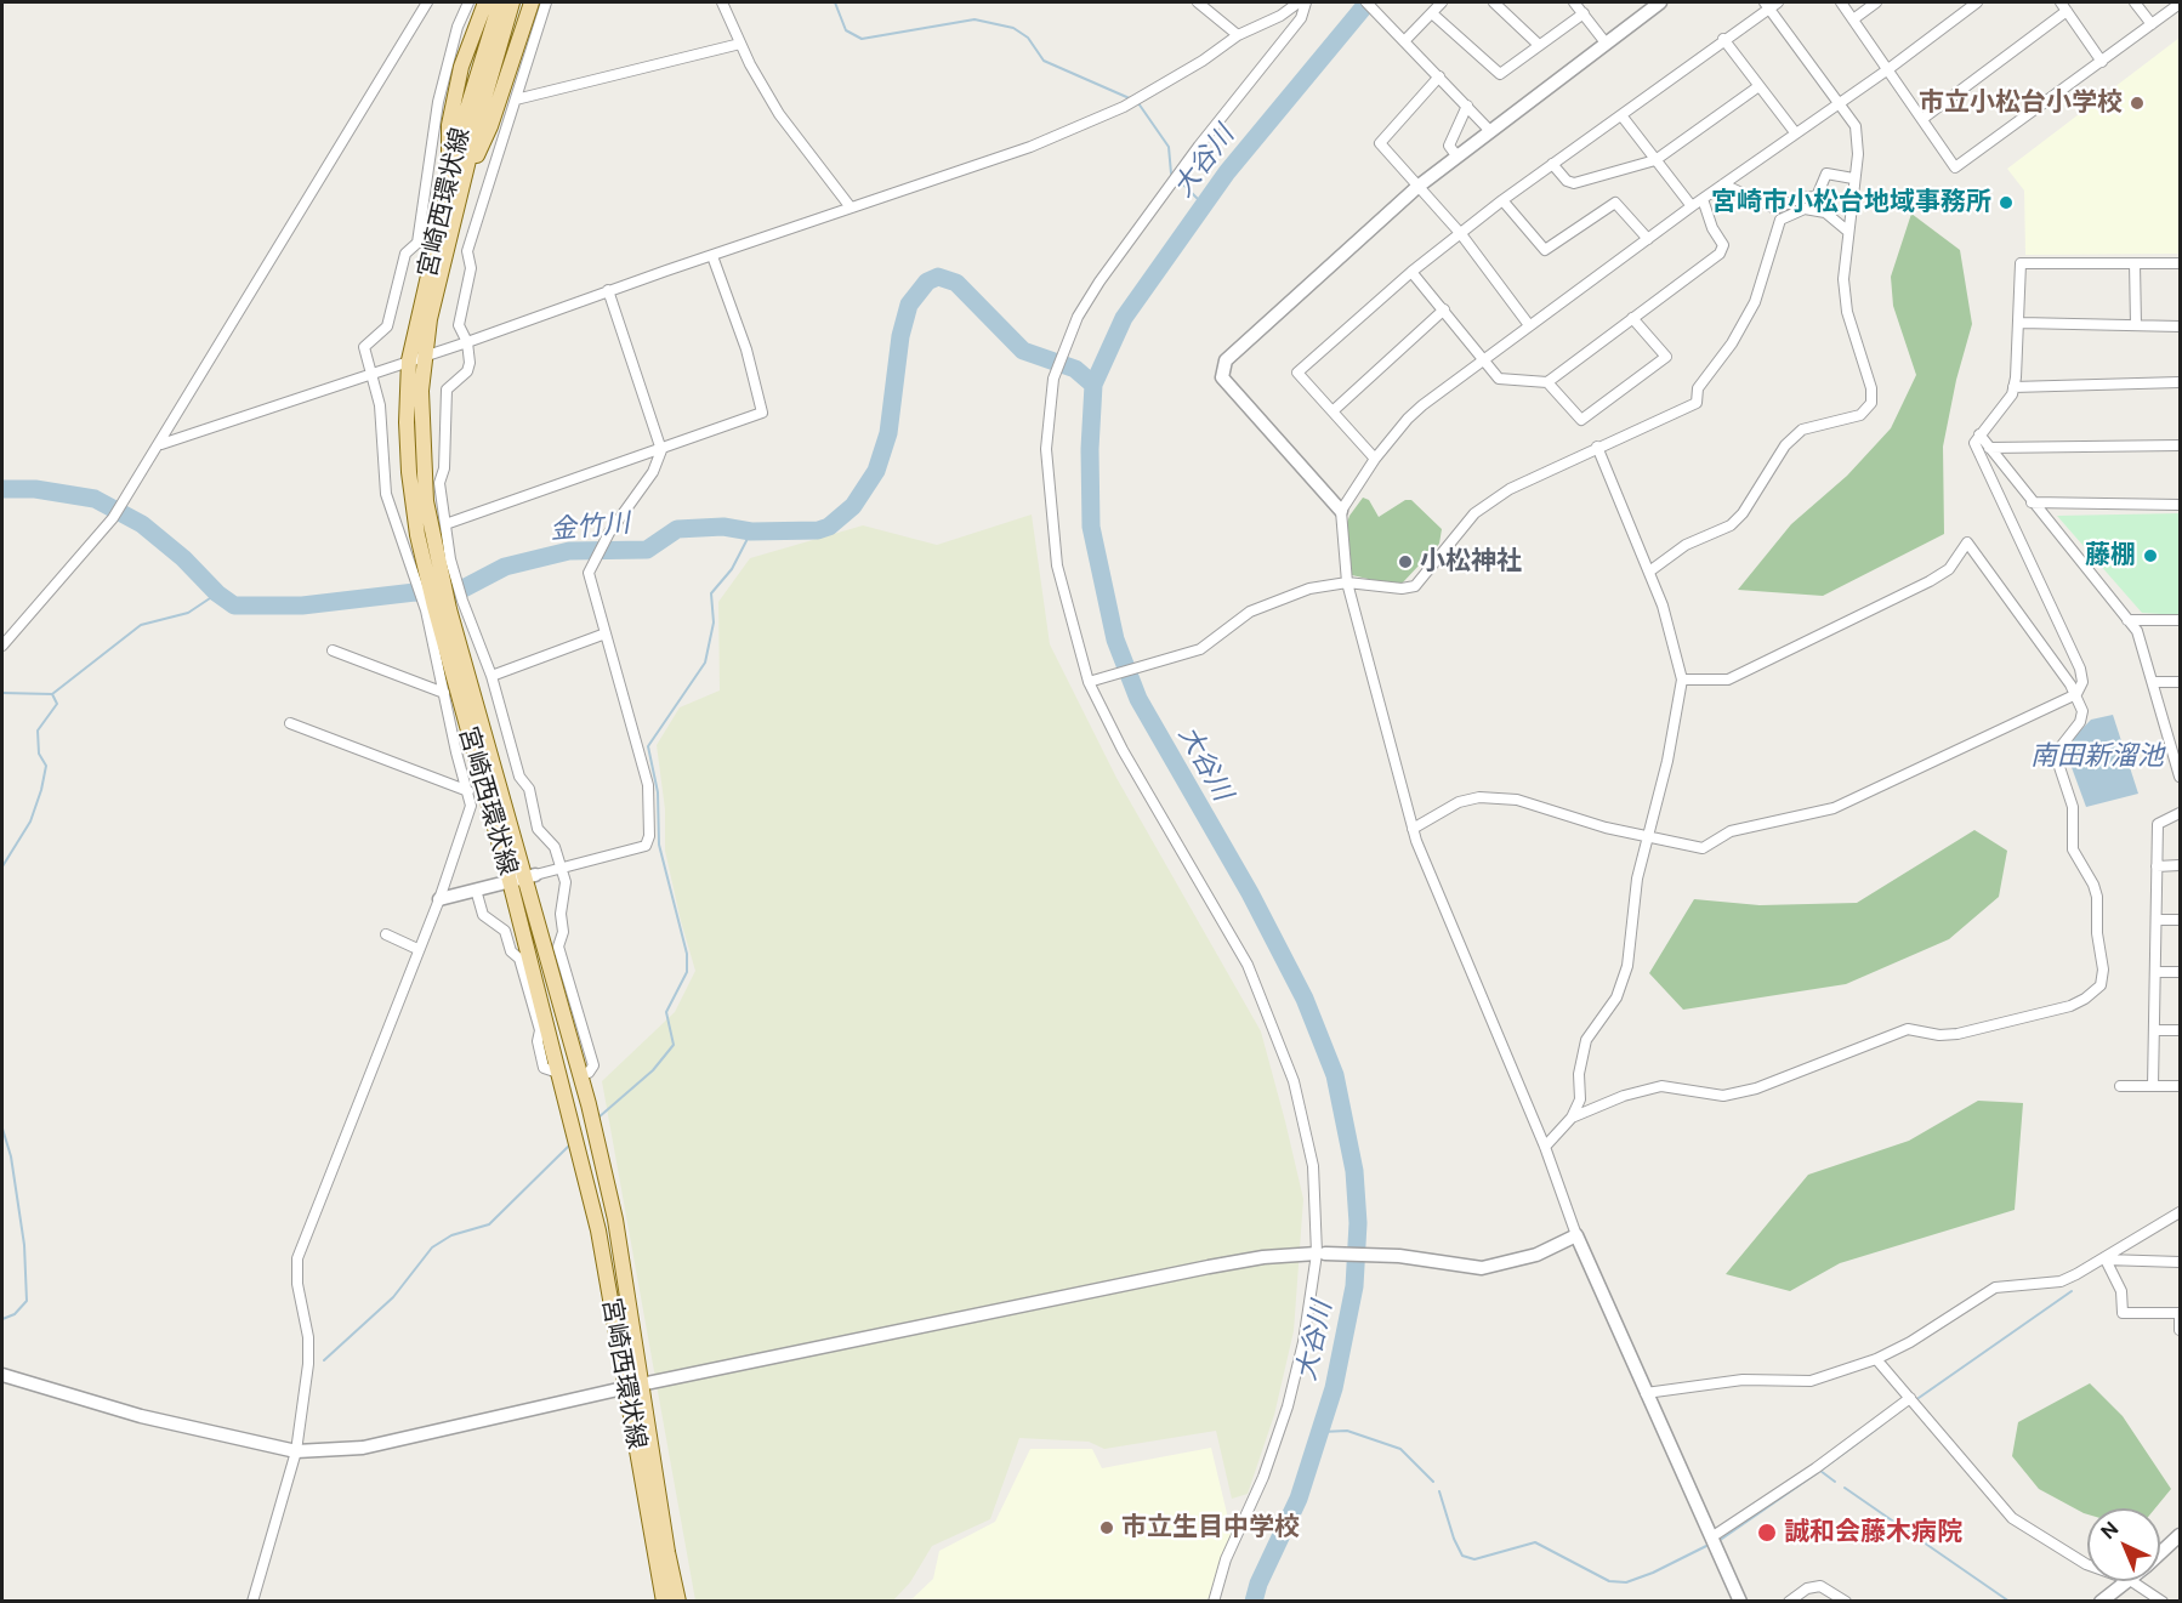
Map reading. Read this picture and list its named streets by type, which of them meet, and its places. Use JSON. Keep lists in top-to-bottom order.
{
  "streets": {
    "main road": ["宮崎西環状線"]
  },
  "water": ["大谷川", "金竹川", "南田新溜池"],
  "places": [
    "市立小松台小学校",
    "宮崎市小松台地域事務所",
    "藤棚",
    "小松神社",
    "市立生目中学校",
    "誠和会藤木病院"
  ],
  "north": "top left"
}
